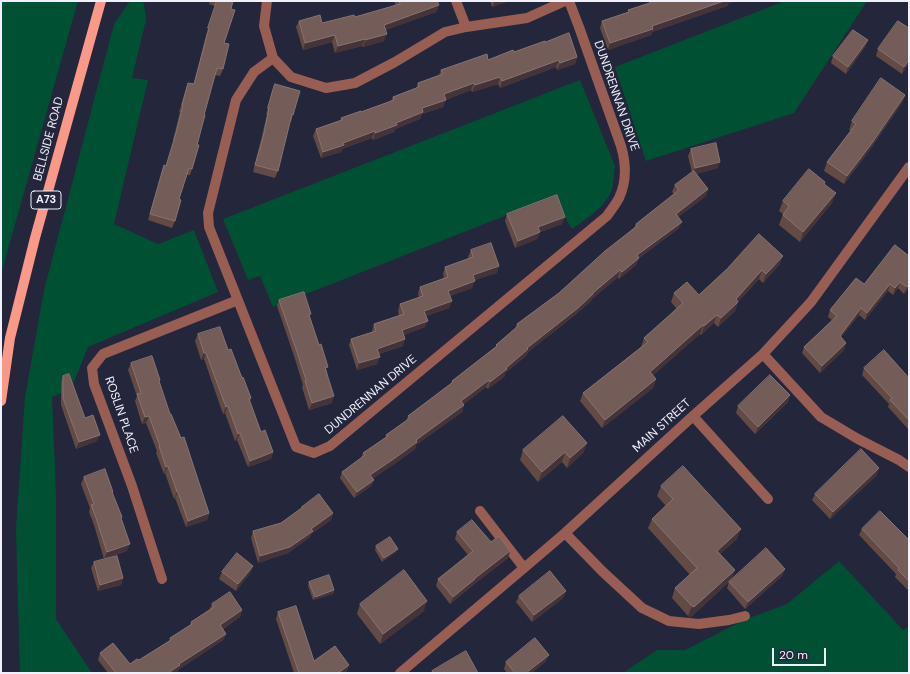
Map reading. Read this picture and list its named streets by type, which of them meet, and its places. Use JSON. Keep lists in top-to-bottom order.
{
  "streets": {
    "main road": ["BELLSIDE ROAD", "A73"],
    "street": ["DUNDRENNAN DRIVE", "ROSLIN PLACE", "MAIN STREET"]
  },
  "crossings": [
    ["DUNDRENNAN DRIVE", "ROSLIN PLACE"]
  ],
  "scale_bar": "20 m"
}
